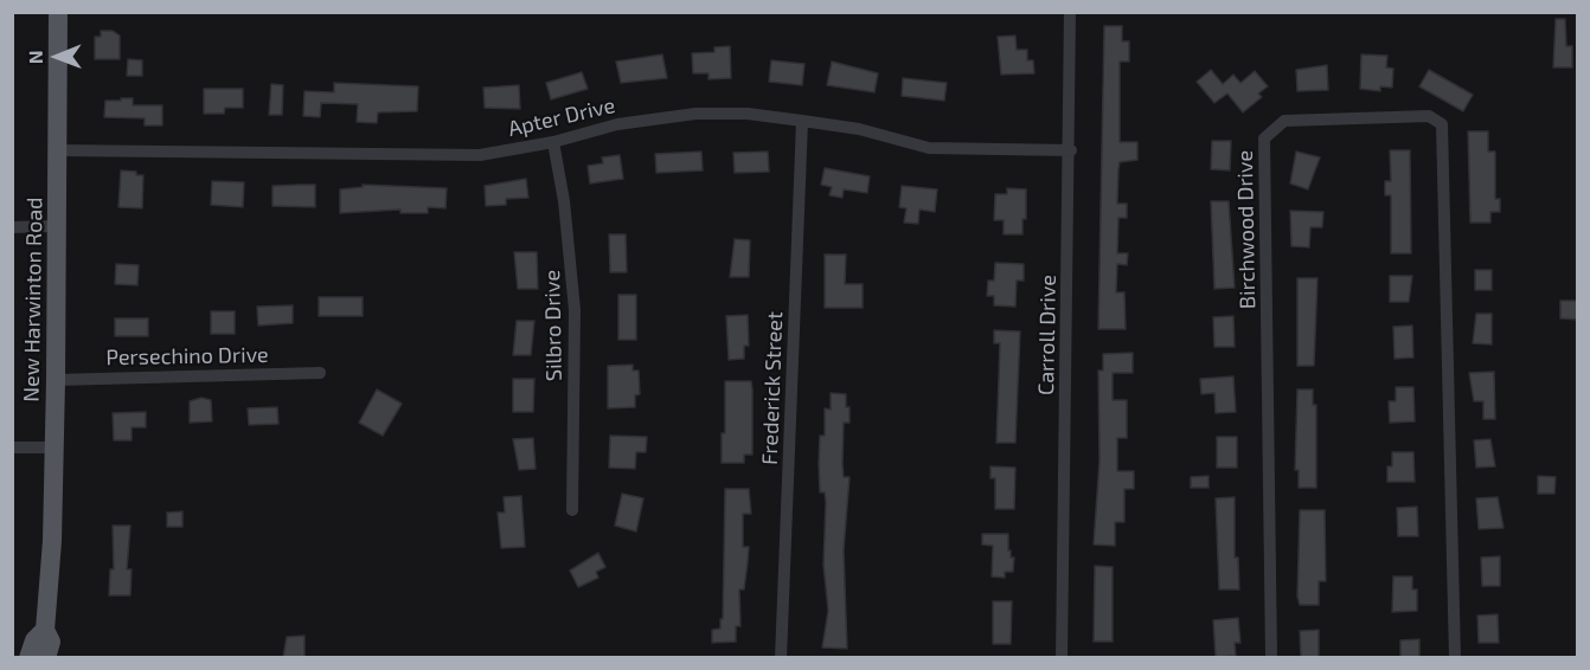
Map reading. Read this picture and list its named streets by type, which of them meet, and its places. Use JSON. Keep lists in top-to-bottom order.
{
  "streets": {
    "main road": ["New Harwinton Road"],
    "street": [
      "Apter Drive",
      "Birchwood Drive",
      "Silbro Drive",
      "Carroll Drive",
      "Persechino Drive",
      "Frederick Street"
    ]
  },
  "crossings": [
    ["Apter Drive", "New Harwinton Road"],
    ["Apter Drive", "Silbro Drive"],
    ["Apter Drive", "Carroll Drive"],
    ["Apter Drive", "Frederick Street"],
    ["New Harwinton Road", "Persechino Drive"]
  ],
  "north": "left"
}
